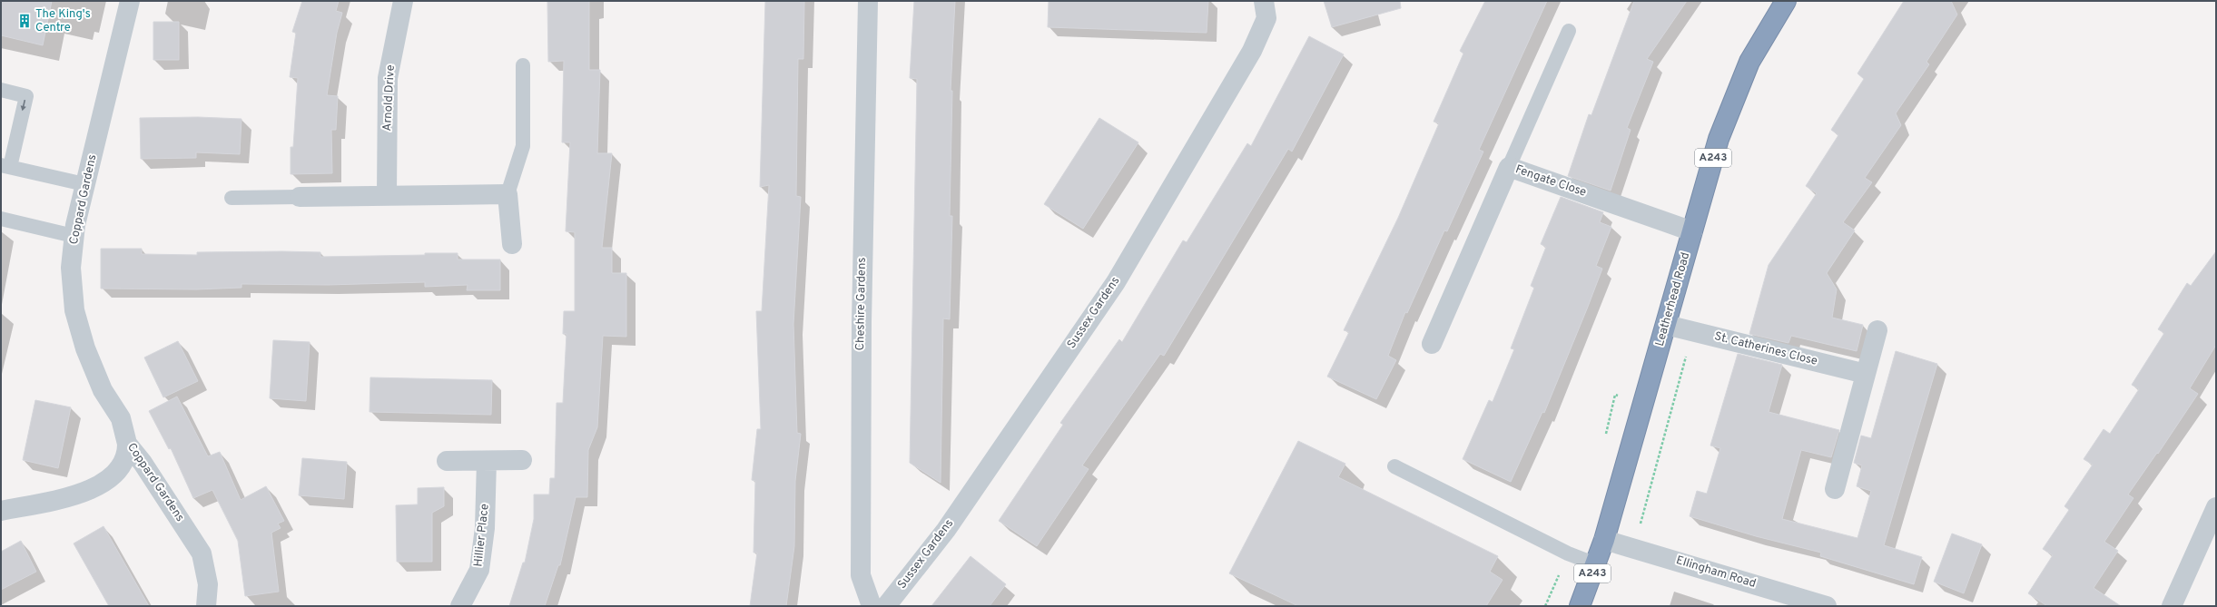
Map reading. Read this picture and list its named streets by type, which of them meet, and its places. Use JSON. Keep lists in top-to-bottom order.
{
  "streets": {
    "highway": ["A243", "Leatherhead Road"],
    "street": [
      "Arnold Drive",
      "Fengate Close",
      "Coppard Gardens",
      "Cheshire Gardens",
      "Sussex Gardens",
      "St. Catherines Close",
      "Hillier Place",
      "Ellingham Road"
    ]
  },
  "crossings": [
    ["Fengate Close", "Leatherhead Road"],
    ["Leatherhead Road", "St. Catherines Close"],
    ["Leatherhead Road", "Ellingham Road"]
  ],
  "places": {
    "building": ["The King's Centre"]
  }
}
